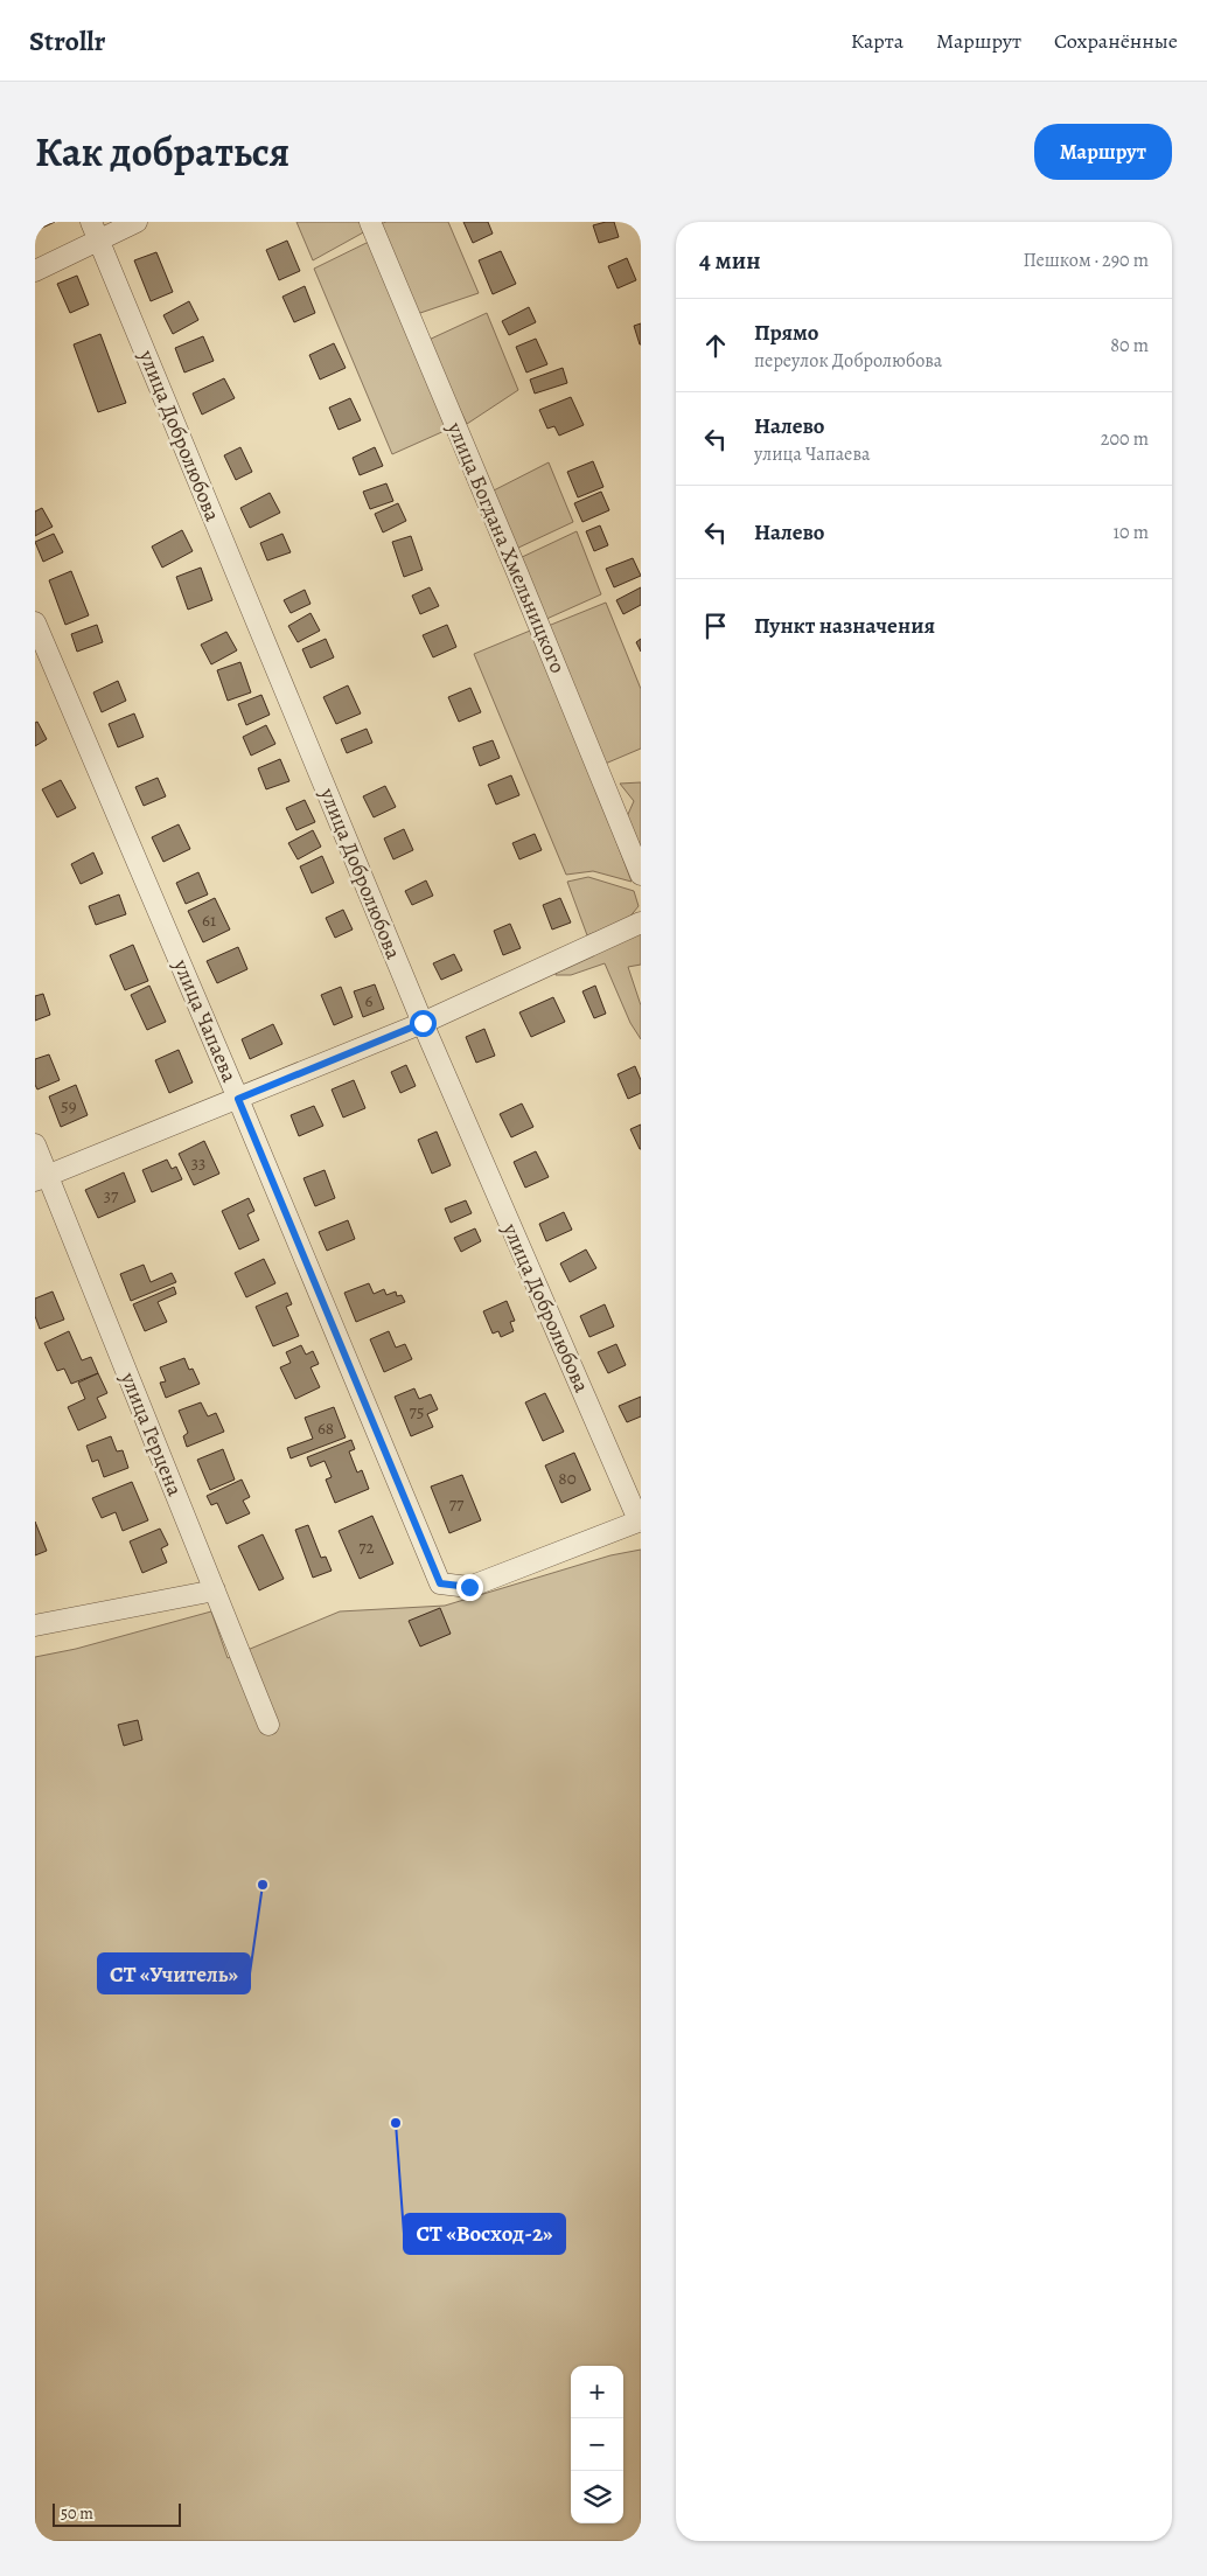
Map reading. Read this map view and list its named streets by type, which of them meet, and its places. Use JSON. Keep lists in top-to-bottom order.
{
  "streets": {
    "street": [
      "улица Добролюбова",
      "улица Богдана Хмельницкого",
      "улица Чапаева",
      "улица Герцена"
    ]
  },
  "crossings": [
    ["улица Добролюбова", "улица Чапаева"]
  ],
  "places": ["СТ «Учитель»", "СТ «Восход-2»"],
  "house_numbers": [
    "61",
    "6",
    "59",
    "33",
    "37",
    "75",
    "68",
    "80",
    "77",
    "72"
  ],
  "scale_bar": "50 m",
  "page": {
    "header": "Strollr",
    "nav": ["Карта", "Маршрут", "Сохранённые"],
    "title": "Как добраться",
    "buttons": "Маршрут",
    "heading": ["4 мин", "Пешком · 290 m"],
    "list": [
      ["Прямо", "переулок Добролюбова", "80 m"],
      ["Налево", "улица Чапаева", "200 m"],
      ["Налево", "10 m"],
      "Пункт назначения"
    ],
    "map_buttons": ["+", "−"],
    "scale": "50 m"
  }
}
